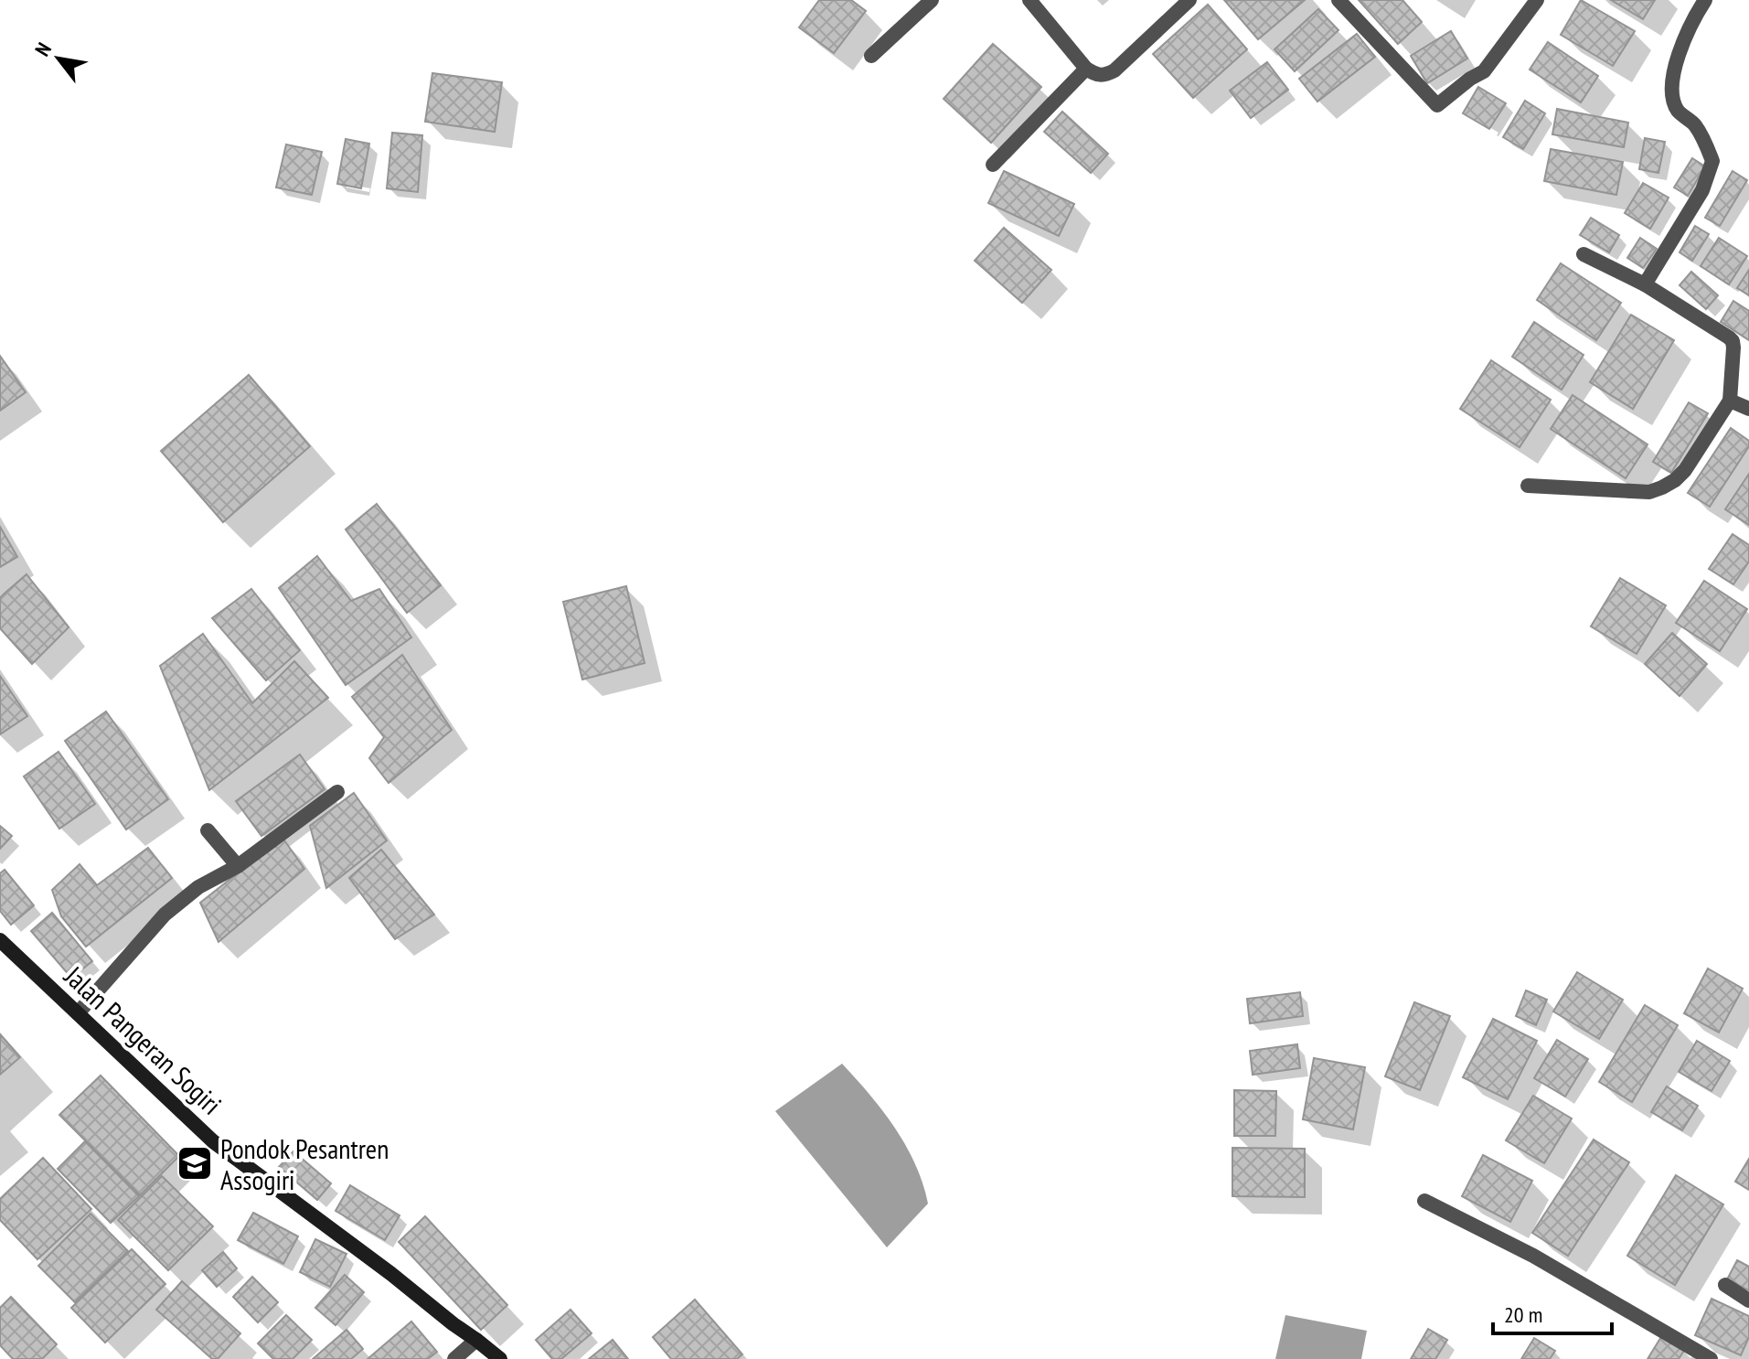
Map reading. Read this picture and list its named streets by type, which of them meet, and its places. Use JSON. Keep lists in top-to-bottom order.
{
  "streets": {
    "street": ["Jalan Pangeran Sogiri"]
  },
  "places": {
    "school or university": ["Pondok Pesantren Assogiri"]
  },
  "scale_bar": "20 m",
  "north": "top left"
}
